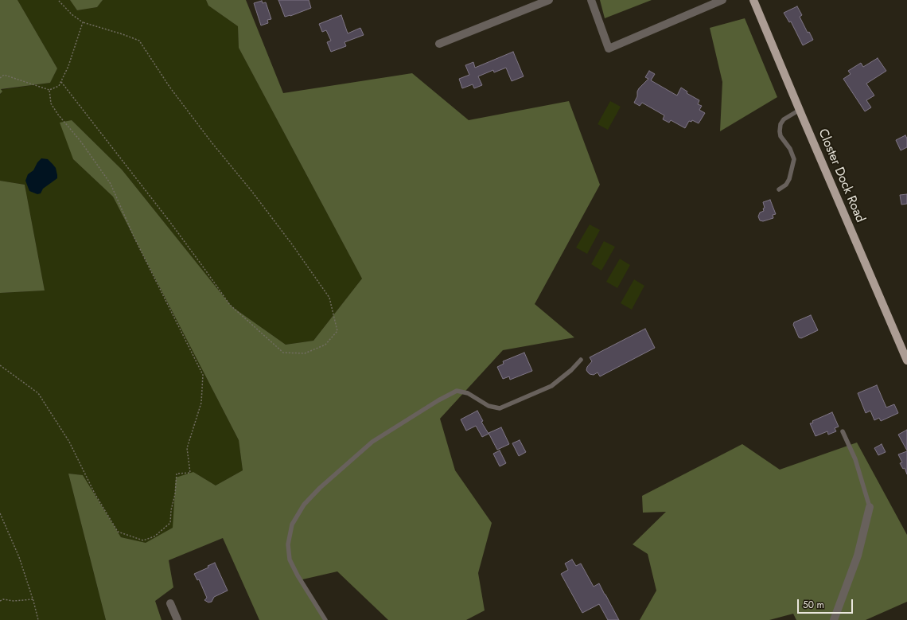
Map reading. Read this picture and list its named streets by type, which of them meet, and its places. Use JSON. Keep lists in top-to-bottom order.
{
  "streets": {
    "main road": ["Closter Dock Road"]
  },
  "scale_bar": "50 m"
}
